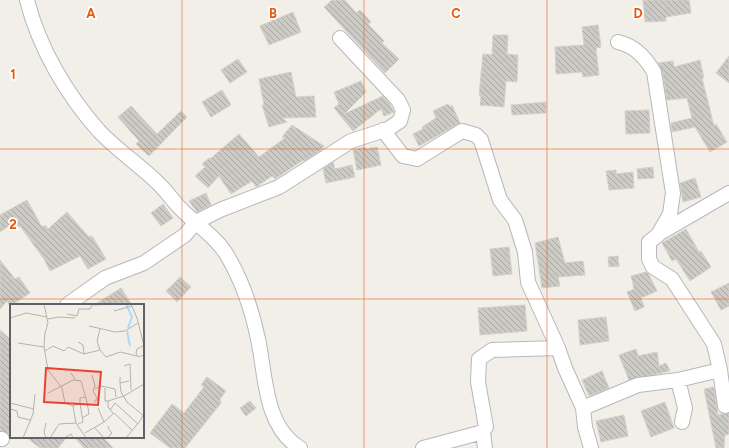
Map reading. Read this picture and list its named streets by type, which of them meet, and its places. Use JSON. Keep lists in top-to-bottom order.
{
  "grid": {
    "columns": [
      "A",
      "B",
      "C",
      "D"
    ],
    "rows": ["1", "2"]
  }
}
